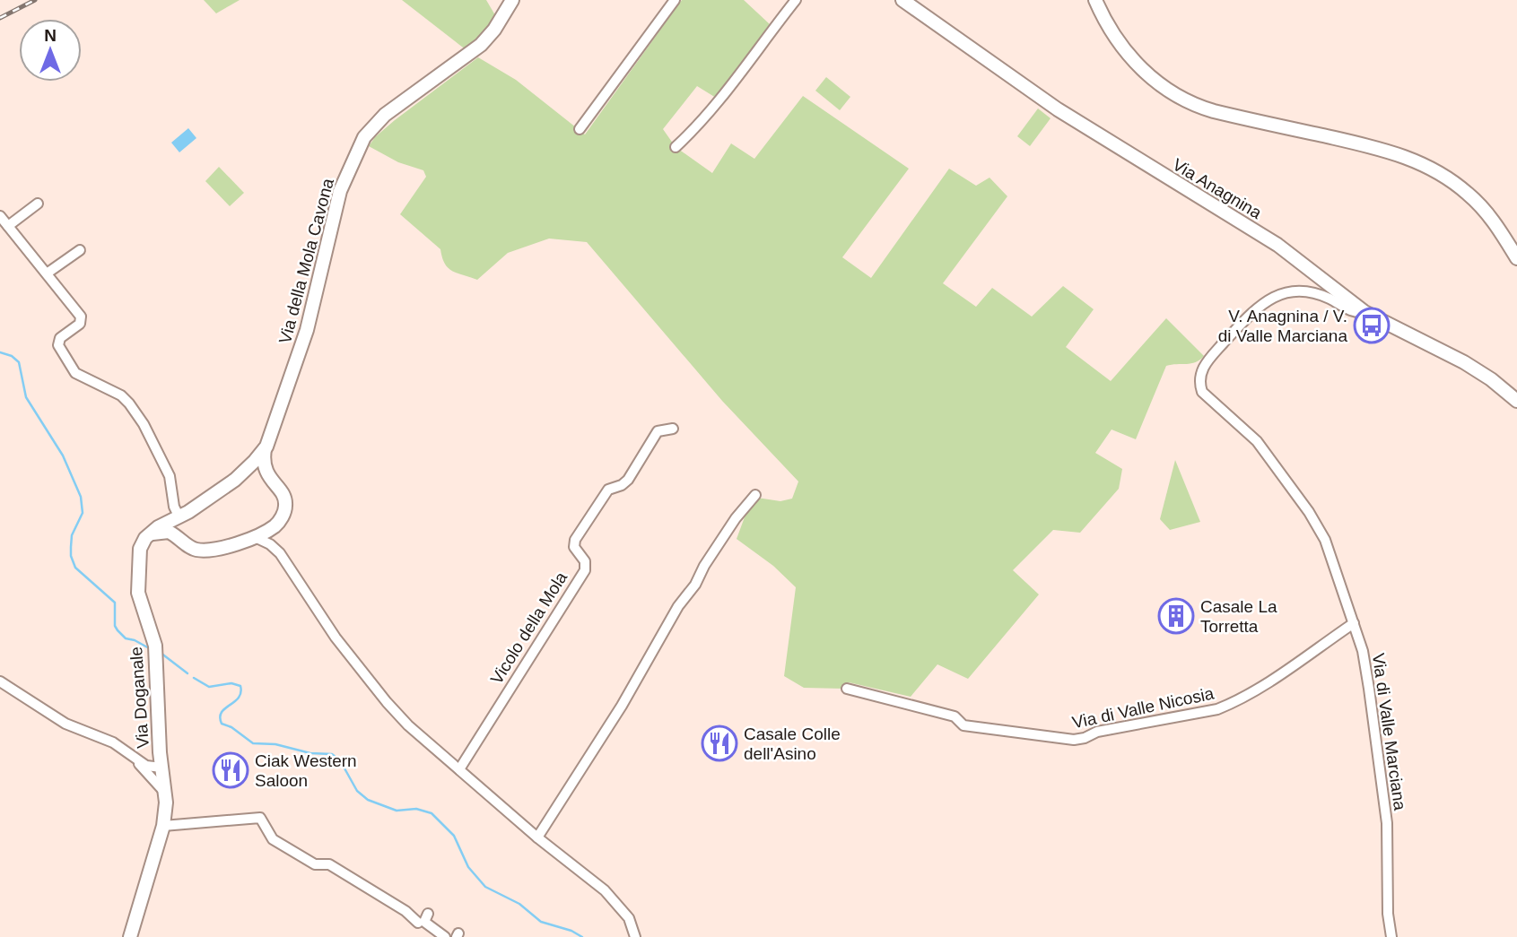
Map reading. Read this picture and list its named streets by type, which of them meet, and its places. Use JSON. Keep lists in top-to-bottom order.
{
  "streets": {
    "main road": ["Via Anagnina", "Via della Mola Cavona", "Via Doganale"],
    "street": ["Vicolo della Mola", "Via di Valle Nicosia", "Via di Valle Marciana"]
  },
  "crossings": [
    ["Via Anagnina", "Via di Valle Marciana"],
    ["Via della Mola Cavona", "Via Doganale"],
    ["Via di Valle Nicosia", "Via di Valle Marciana"]
  ],
  "places": {
    "bus stop": ["V. Anagnina / V. di Valle Marciana"],
    "building": ["Casale La Torretta"],
    "restaurant": ["Casale Colle dell'Asino", "Ciak Western Saloon"]
  },
  "north": "top"
}
